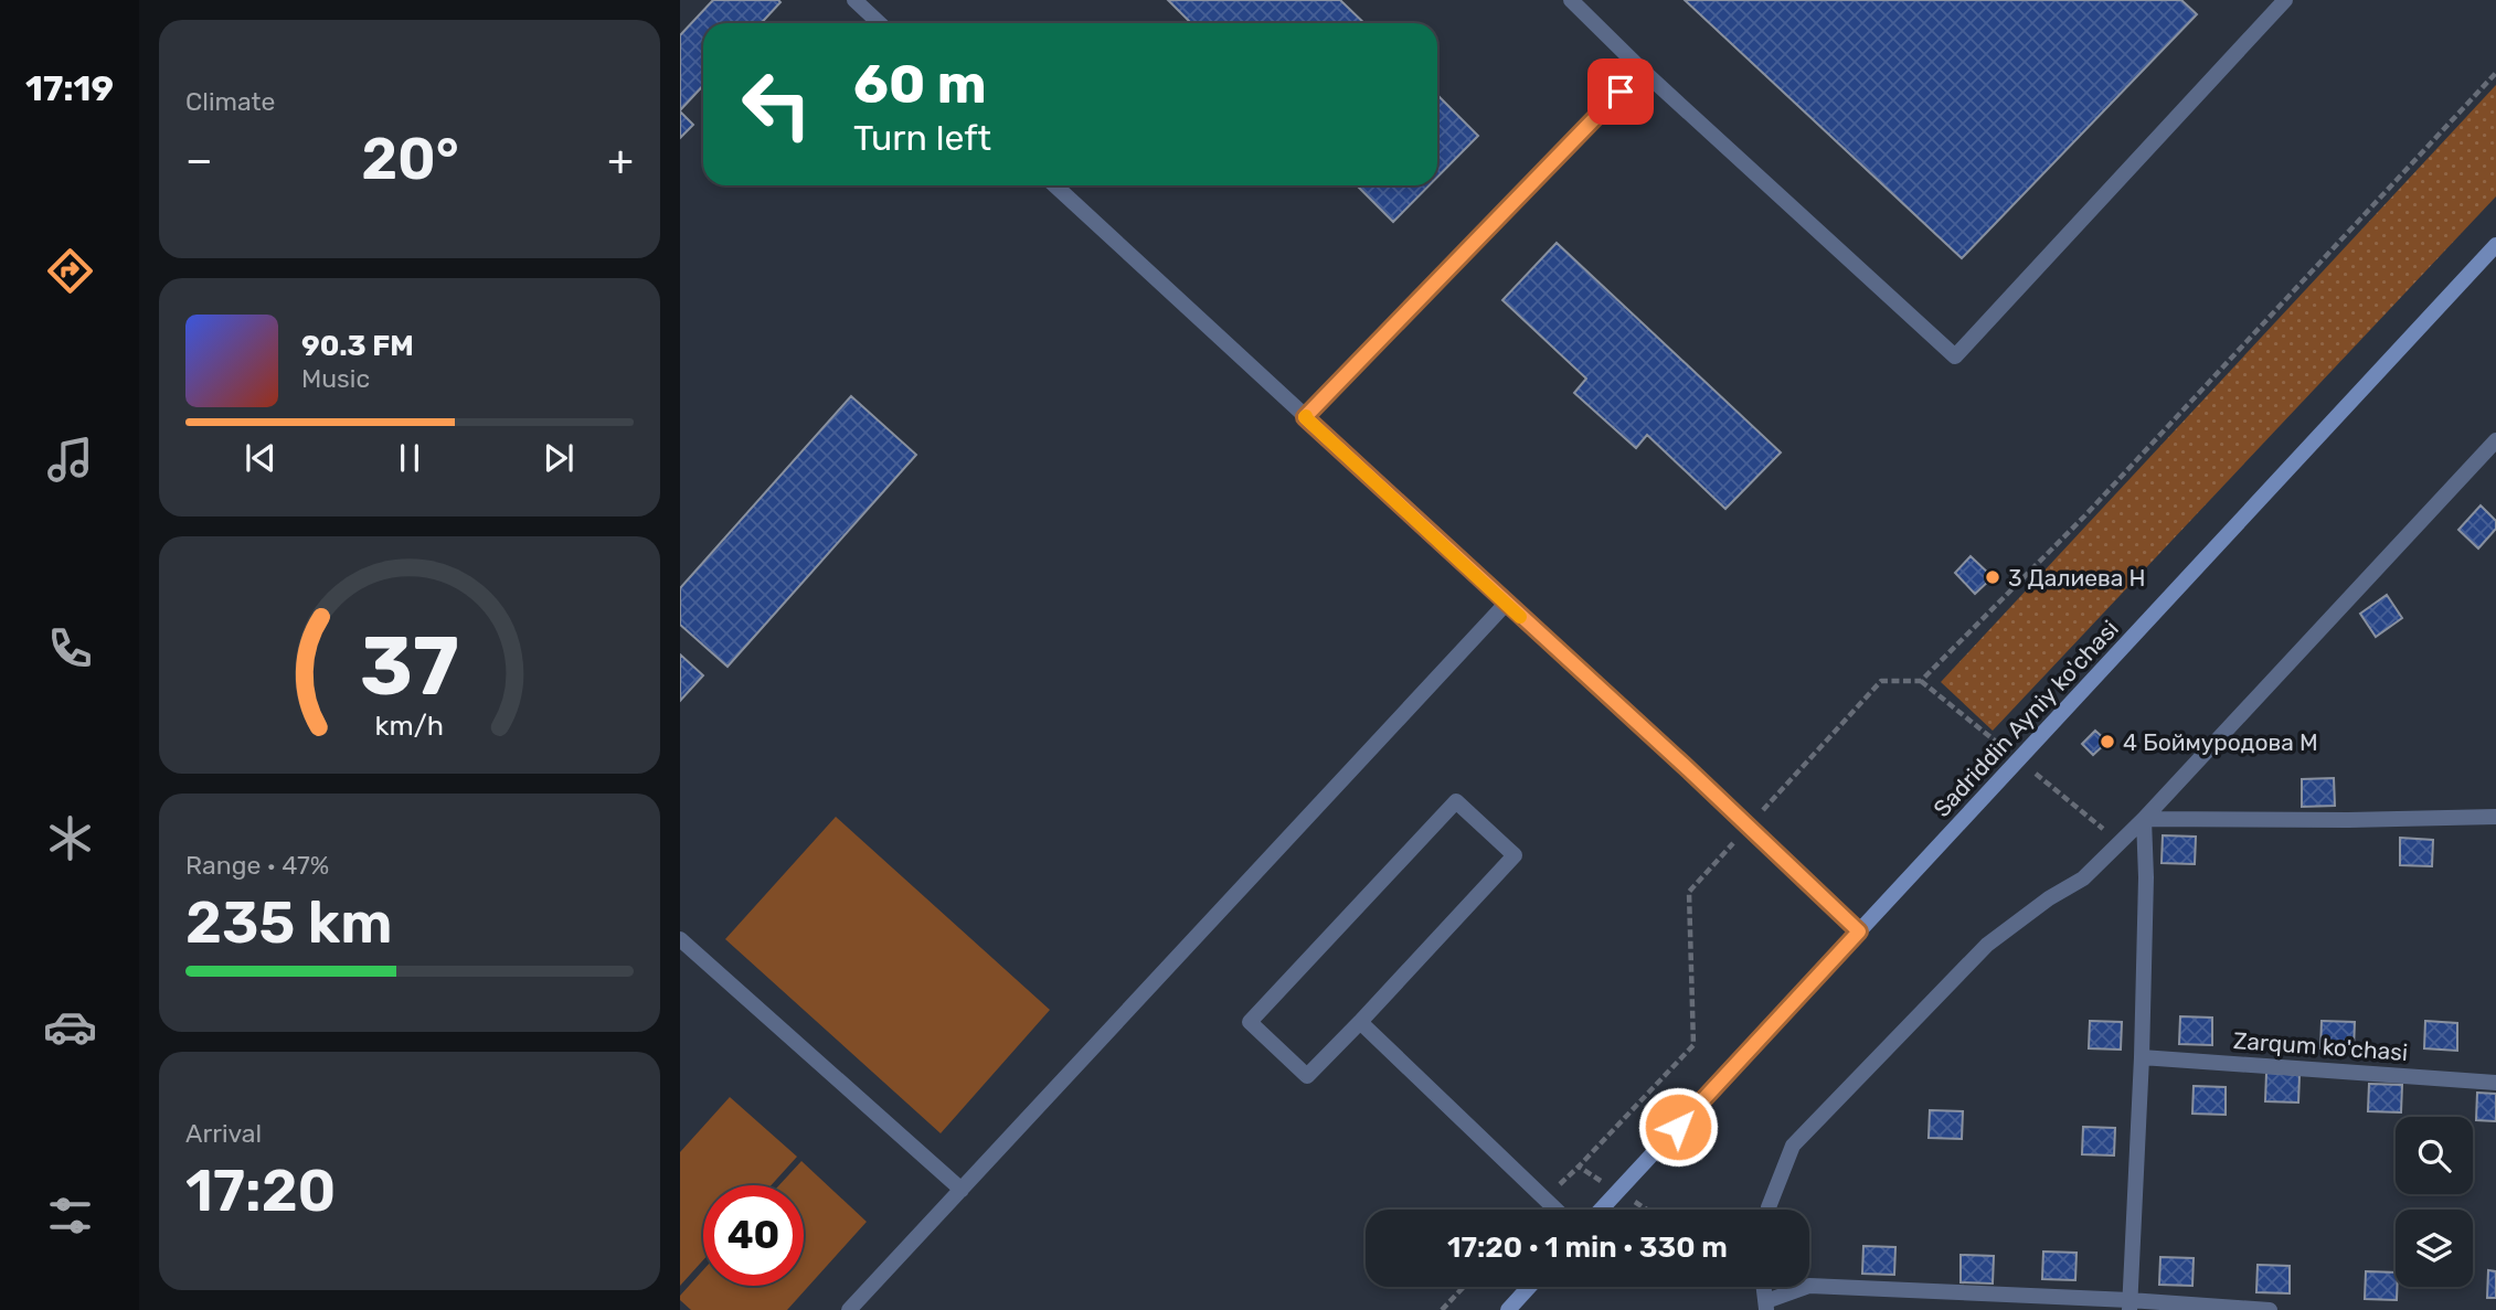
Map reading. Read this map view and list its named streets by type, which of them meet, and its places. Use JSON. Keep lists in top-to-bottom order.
{
  "streets": {
    "street": ["Sadriddin Ayniy ko'chasi", "Zarqum ko'chasi"]
  },
  "places": ["3 Далиева Н", "4 Боймуродова М"],
  "page": {
    "tabs": "17:19",
    "tile": [
      "Climate",
      ["Range · 47%", "235 km"],
      ["Arrival", "17:20"]
    ],
    "turn": ["60 m", "Turn left"],
    "heat": ["−", "20°", "+"],
    "song": ["90.3 FM", "Music"],
    "limit": "40",
    "trip": "17:20 · 1 min · 330 m",
    "gauge": ["37", "km/h"]
  }
}
